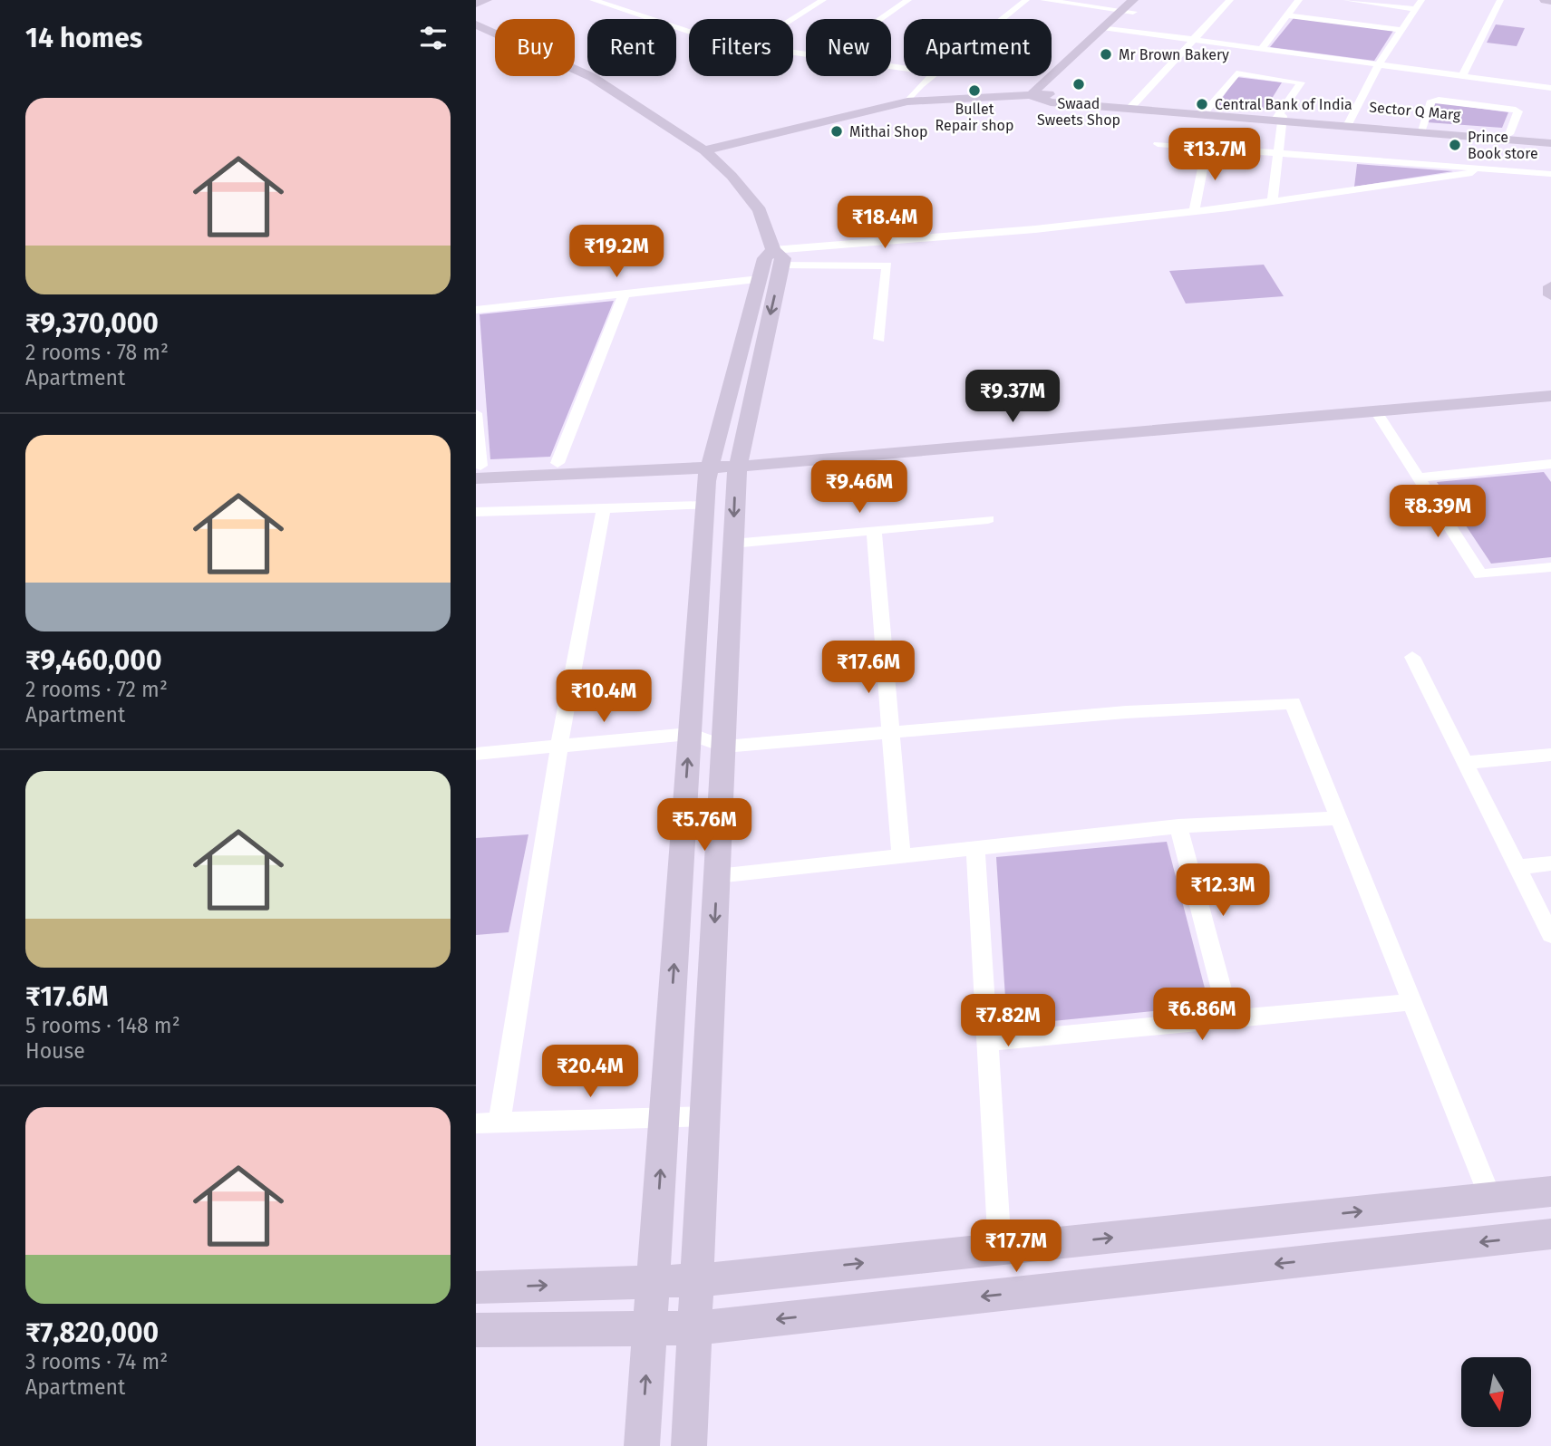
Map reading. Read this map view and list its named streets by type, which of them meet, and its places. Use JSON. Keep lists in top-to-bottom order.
{
  "streets": {
    "street": ["Sector Q Marg"]
  },
  "places": [
    "Mr Brown Bakery",
    "Swaad Sweets Shop",
    "Bullet Repair shop",
    "Central Bank of India",
    "Mithai Shop",
    "Prince Book store"
  ],
  "north": "bottom",
  "page": {
    "heading": "14 homes",
    "chip": [
      "Buy",
      "Rent",
      "Filters",
      "New",
      "Apartment"
    ],
    "list": [
      {
        "name": "₹9,370,000",
        "note": "2 rooms · 78 m² · Apartment"
      },
      {
        "name": "₹9,460,000",
        "note": "2 rooms · 72 m² · Apartment"
      },
      {
        "name": "₹17.6M",
        "note": "5 rooms · 148 m² · House"
      },
      {
        "name": "₹7,820,000",
        "note": "3 rooms · 74 m² · Apartment"
      }
    ],
    "price": [
      "₹13.7M",
      "₹18.4M",
      "₹19.2M",
      "₹9.37M",
      "₹9.46M",
      "₹8.39M",
      "₹17.6M",
      "₹10.4M",
      "₹5.76M",
      "₹12.3M",
      "₹6.86M",
      "₹7.82M",
      "₹20.4M",
      "₹17.7M"
    ]
  }
}
